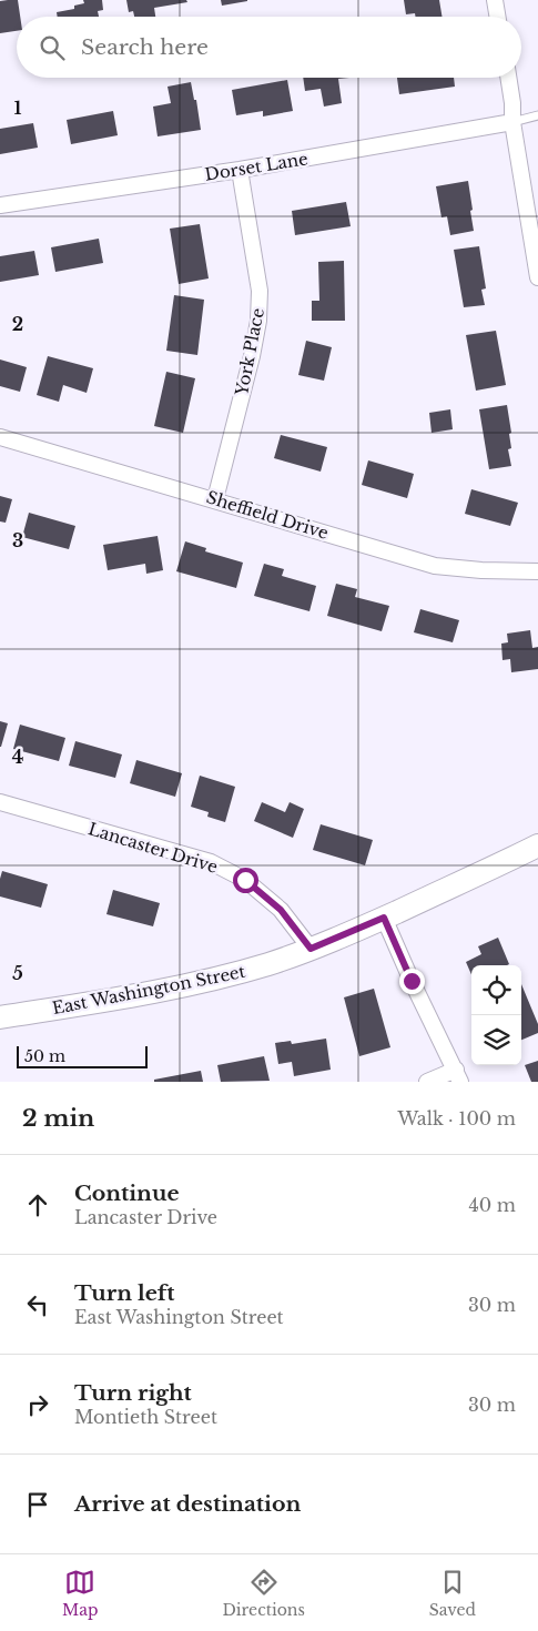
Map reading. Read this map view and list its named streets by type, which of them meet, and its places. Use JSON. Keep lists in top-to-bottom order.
{
  "streets": {
    "street": [
      "Dorset Lane",
      "York Place",
      "Sheffield Drive",
      "Lancaster Drive",
      "East Washington Street"
    ]
  },
  "crossings": [
    ["Dorset Lane", "York Place"],
    ["York Place", "Sheffield Drive"],
    ["Lancaster Drive", "East Washington Street"]
  ],
  "scale_bar": "50 m",
  "page": {
    "search": "Search here",
    "scale": "50 m",
    "heading": ["2 min", "Walk · 100 m"],
    "list": [
      ["Continue", "Lancaster Drive", "40 m"],
      ["Turn left", "East Washington Street", "30 m"],
      ["Turn right", "Montieth Street", "30 m"],
      "Arrive at destination"
    ],
    "nav": ["Map", "Directions", "Saved"]
  },
  "grid": {
    "rows": [
      "1",
      "2",
      "3",
      "4",
      "5"
    ]
  }
}
